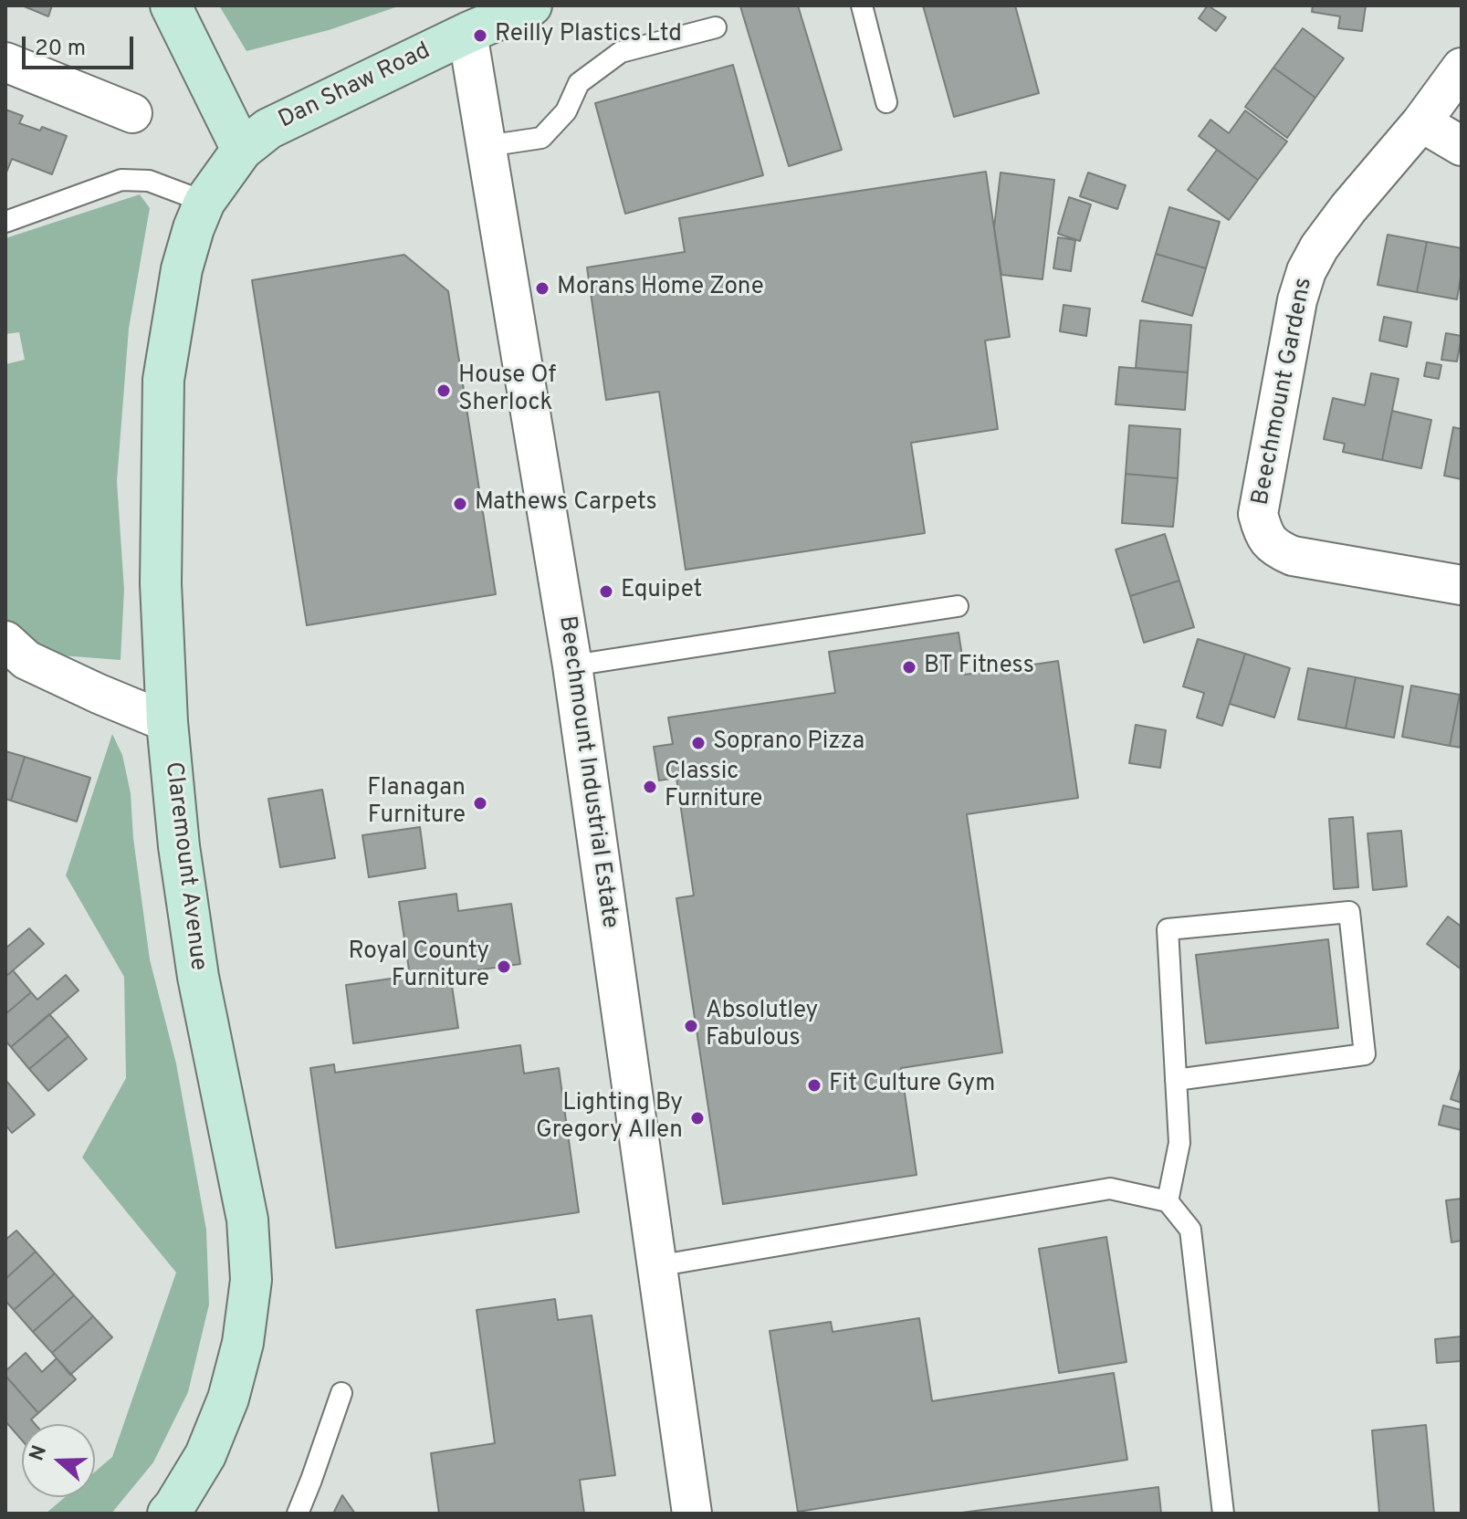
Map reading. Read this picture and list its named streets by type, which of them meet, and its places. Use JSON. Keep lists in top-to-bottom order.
{
  "streets": {
    "street": [
      "Dan Shaw Road",
      "Beechmount Gardens",
      "Beechmount Industrial Estate",
      "Claremount Avenue"
    ]
  },
  "crossings": [
    ["Dan Shaw Road", "Beechmount Industrial Estate"],
    ["Dan Shaw Road", "Claremount Avenue"]
  ],
  "places": [
    "Reilly Plastics Ltd",
    "Morans Home Zone",
    "House Of Sherlock",
    "Mathews Carpets",
    "Equipet",
    "BT Fitness",
    "Soprano Pizza",
    "Classic Furniture",
    "Flanagan Furniture",
    "Royal County Furniture",
    "Absolutley Fabulous",
    "Fit Culture Gym",
    "Lighting By Gregory Allen"
  ],
  "scale_bar": "20 m",
  "north": "left"
}
